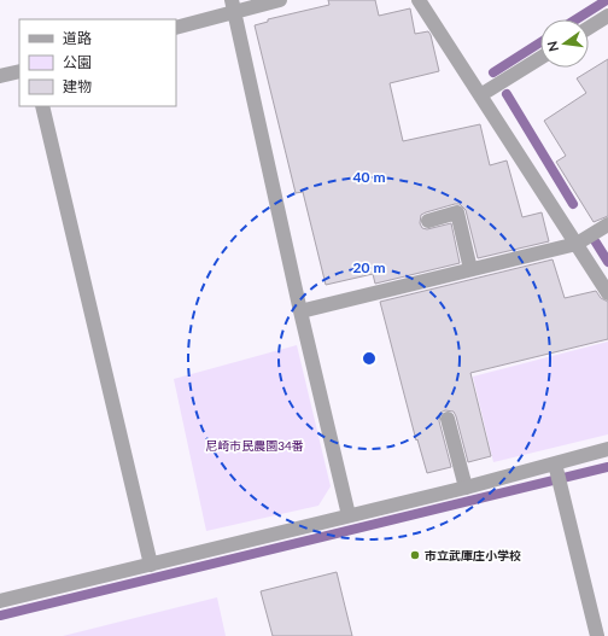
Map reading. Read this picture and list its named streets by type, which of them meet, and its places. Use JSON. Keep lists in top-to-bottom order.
{
  "parks": ["尼崎市民農園34番"],
  "places": ["市立武庫庄小学校"],
  "legend": ["道路", "公園", "建物"],
  "north": "left",
  "rings": ["40 m", "20 m"]
}
